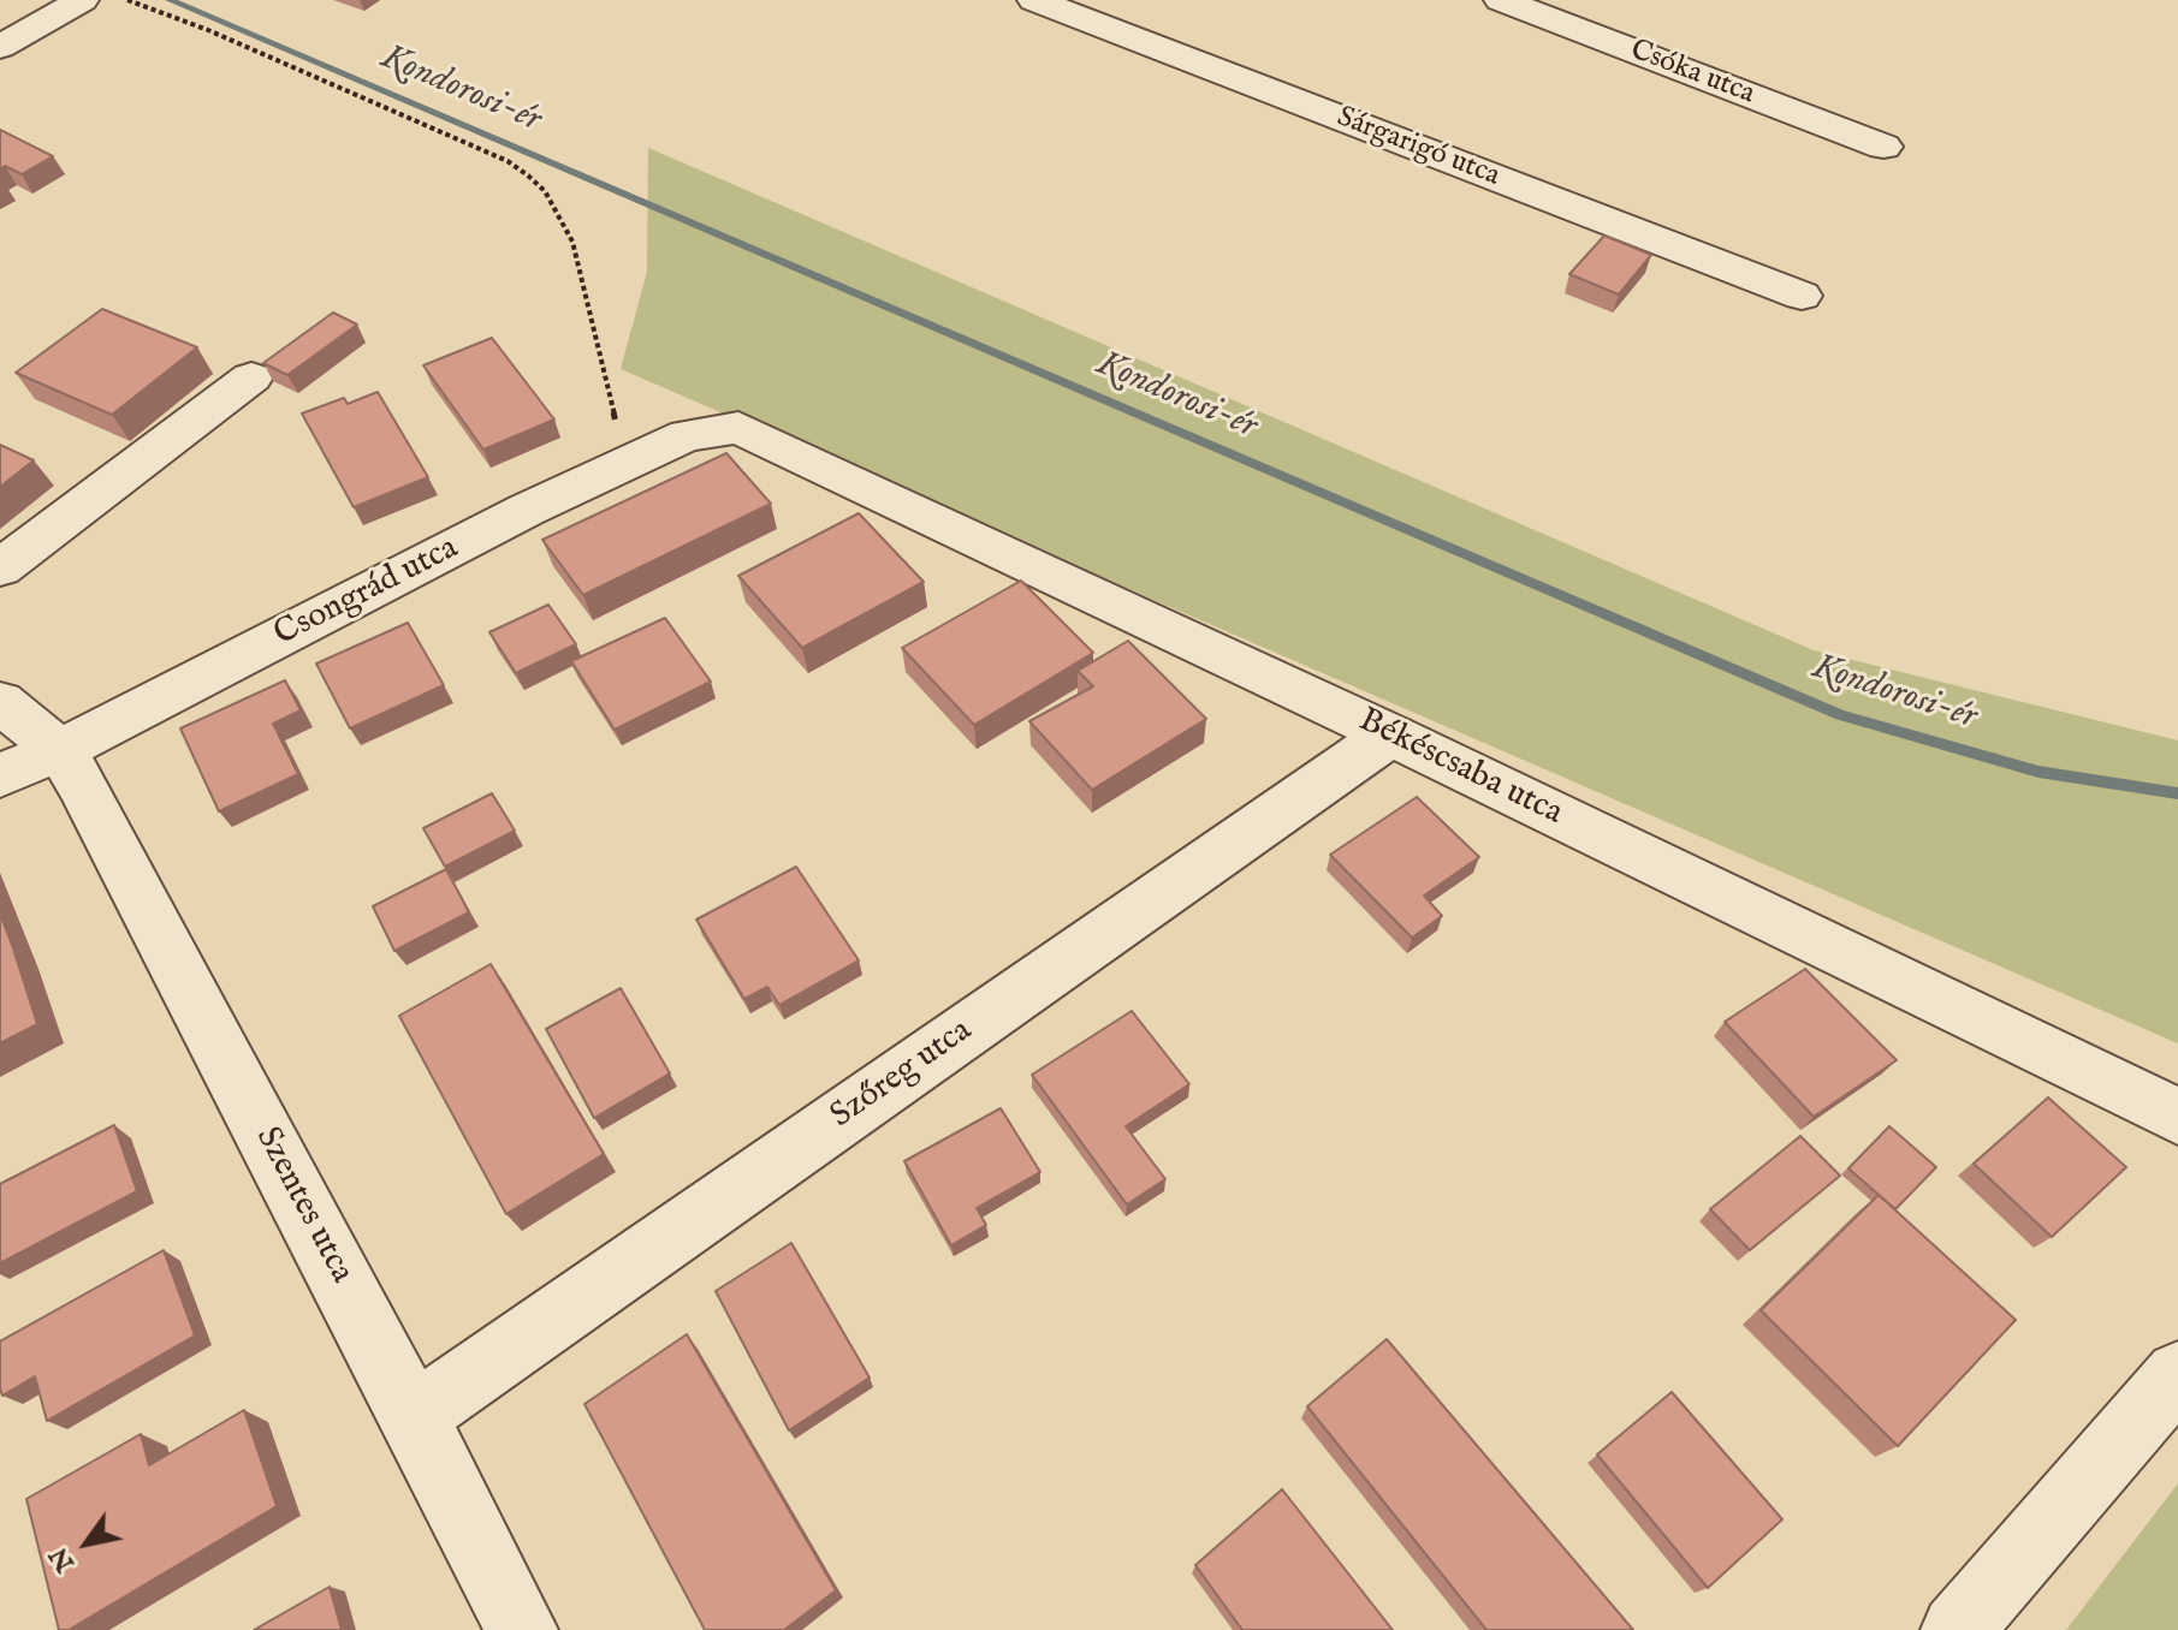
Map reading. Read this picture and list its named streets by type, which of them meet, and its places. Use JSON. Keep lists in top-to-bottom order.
{
  "streets": {
    "street": [
      "Csóka utca",
      "Sárgarigó utca",
      "Csongrád utca",
      "Békéscsaba utca",
      "Szőreg utca",
      "Szentes utca"
    ]
  },
  "crossings": [
    ["Csongrád utca", "Békéscsaba utca"],
    ["Csongrád utca", "Szentes utca"],
    ["Békéscsaba utca", "Szőreg utca"],
    ["Szőreg utca", "Szentes utca"]
  ],
  "water": ["Kondorosi-ér"],
  "north": "bottom left"
}
